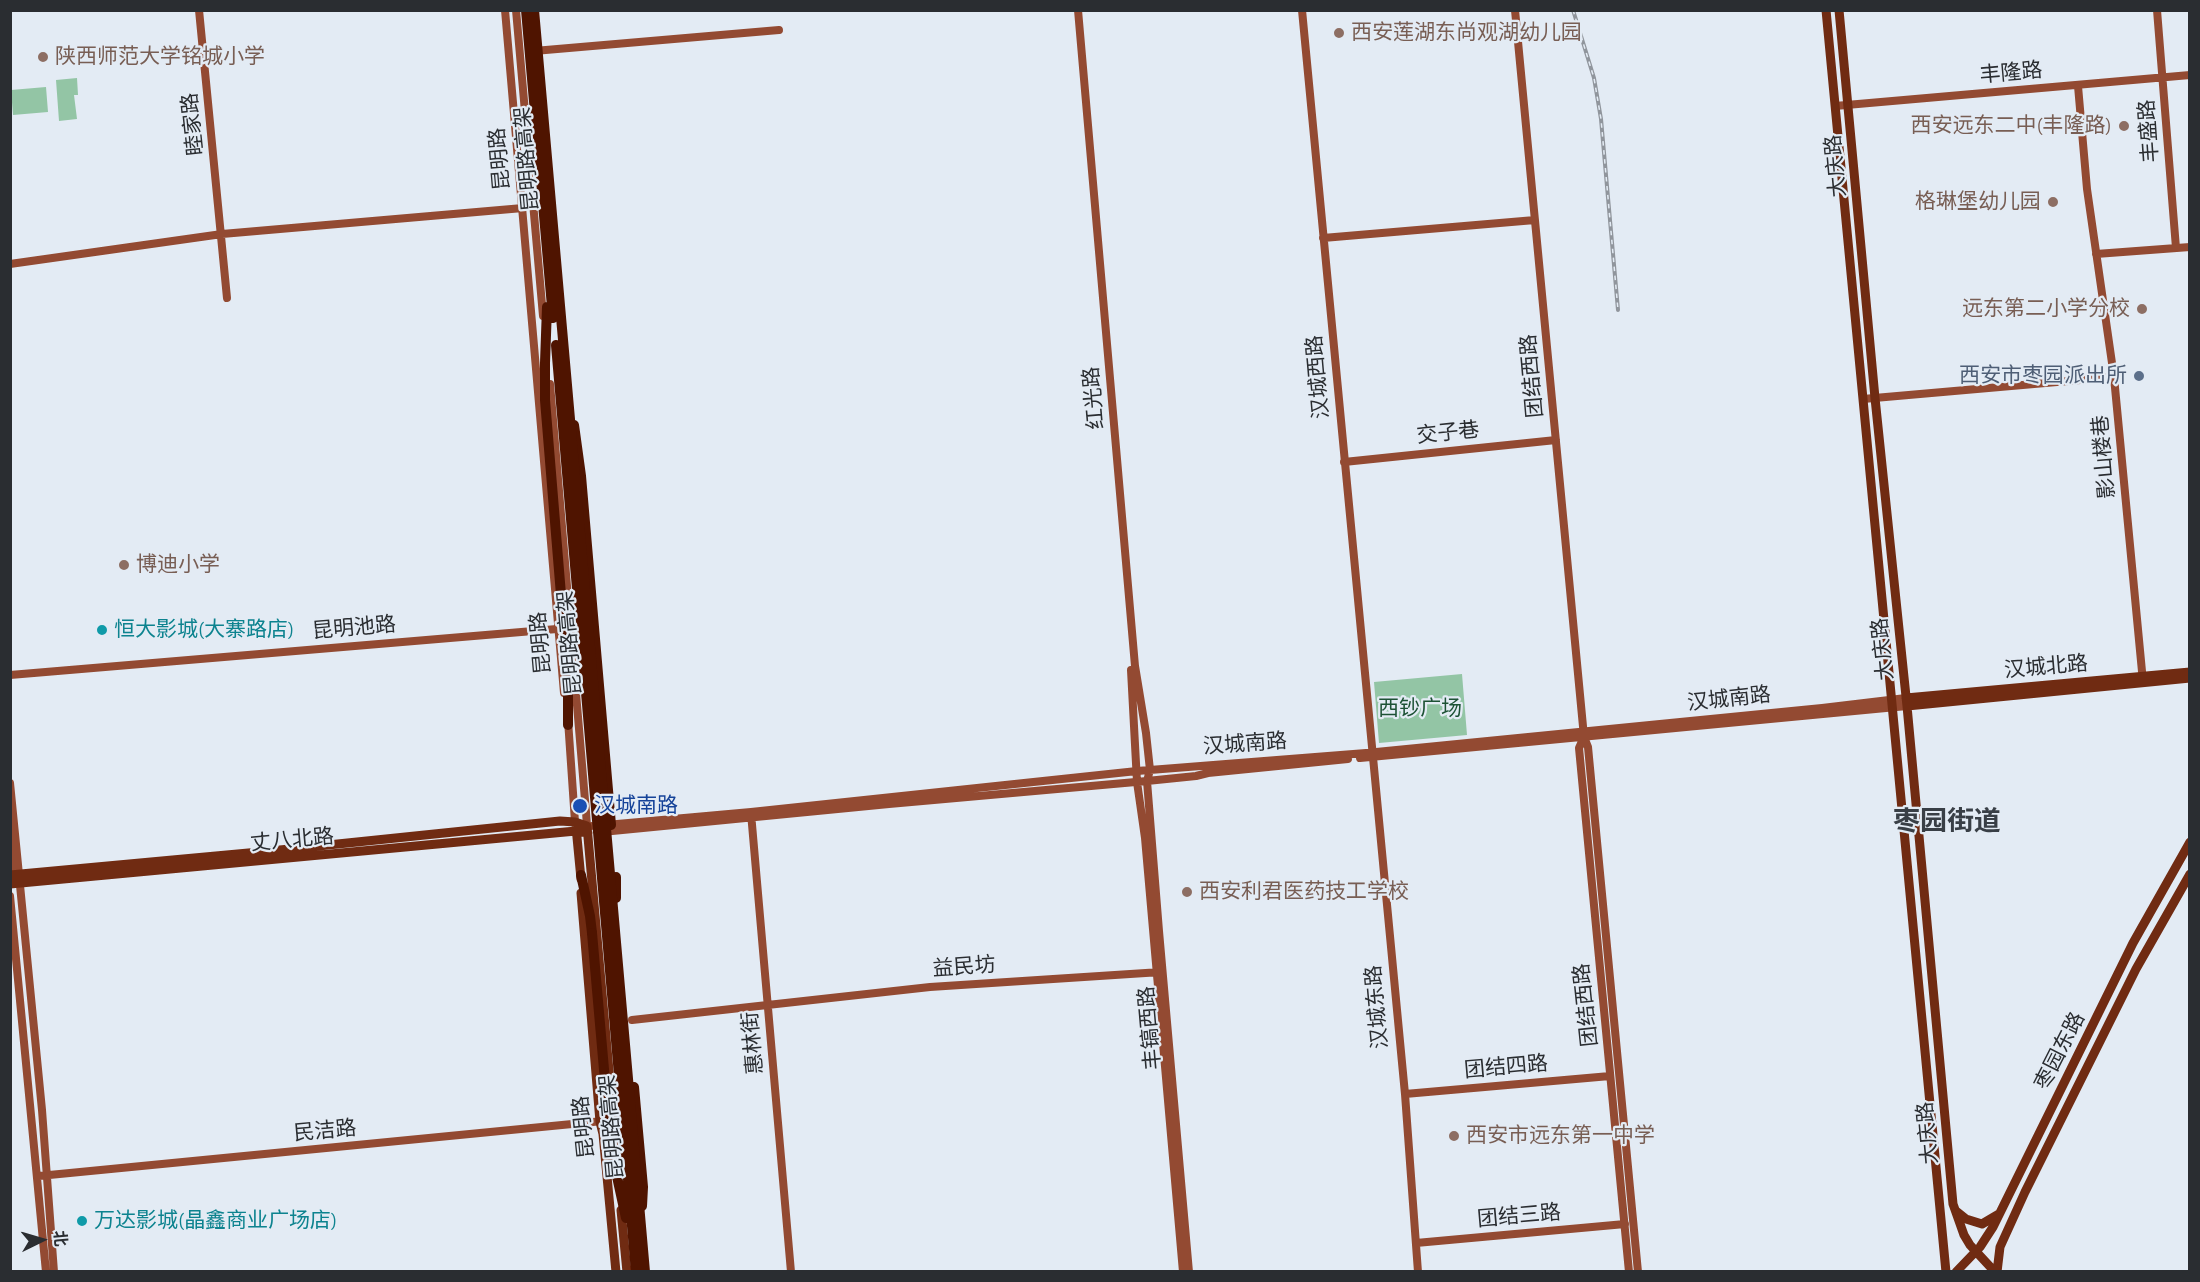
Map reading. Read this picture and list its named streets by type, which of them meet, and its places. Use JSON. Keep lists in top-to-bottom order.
{
  "streets": {
    "highway": ["昆明路高架"],
    "main road": [
      "昆明路",
      "大庆路",
      "汉城北路",
      "丈八北路",
      "枣园东路"
    ],
    "street": [
      "丰隆路",
      "睦家路",
      "丰盛路",
      "团结西路",
      "汉城西路",
      "红光路",
      "交子巷",
      "影山楼巷",
      "昆明池路",
      "汉城南路",
      "益民坊",
      "汉城东路",
      "丰镐西路",
      "惠林街",
      "团结四路",
      "民洁路",
      "团结三路"
    ]
  },
  "crossings": [
    ["丰隆路", "丰盛路"],
    ["丰隆路", "大庆路"],
    ["丰隆路", "影山楼巷"],
    ["昆明路", "昆明池路"],
    ["昆明路", "汉城南路"],
    ["昆明路", "丈八北路"],
    ["昆明路", "民洁路"],
    ["大庆路", "汉城北路"],
    ["大庆路", "汉城南路"],
    ["大庆路", "枣园东路"],
    ["团结西路", "交子巷"],
    ["团结西路", "汉城南路"],
    ["团结西路", "团结四路"],
    ["团结西路", "团结三路"],
    ["汉城西路", "交子巷"],
    ["汉城西路", "汉城东路"],
    ["红光路", "汉城南路"],
    ["红光路", "丰镐西路"],
    ["影山楼巷", "汉城北路"],
    ["汉城北路", "汉城南路"],
    ["汉城南路", "丈八北路"],
    ["汉城南路", "汉城东路"],
    ["汉城南路", "丰镐西路"],
    ["汉城南路", "惠林街"],
    ["益民坊", "丰镐西路"],
    ["益民坊", "惠林街"],
    ["汉城东路", "团结四路"],
    ["汉城东路", "团结三路"]
  ],
  "districts": ["枣园街道"],
  "parks": ["西钞广场"],
  "places": [
    "西安莲湖东尚观湖幼儿园",
    "陕西师范大学铭城小学",
    "西安远东二中(丰隆路)",
    "格琳堡幼儿园",
    "远东第二小学分校",
    "西安市枣园派出所",
    "博迪小学",
    "恒大影城(大寨路店)",
    "汉城南路",
    "西安利君医药技工学校",
    "西安市远东第一中学",
    "万达影城(晶鑫商业广场店)"
  ],
  "north": "right"
}
